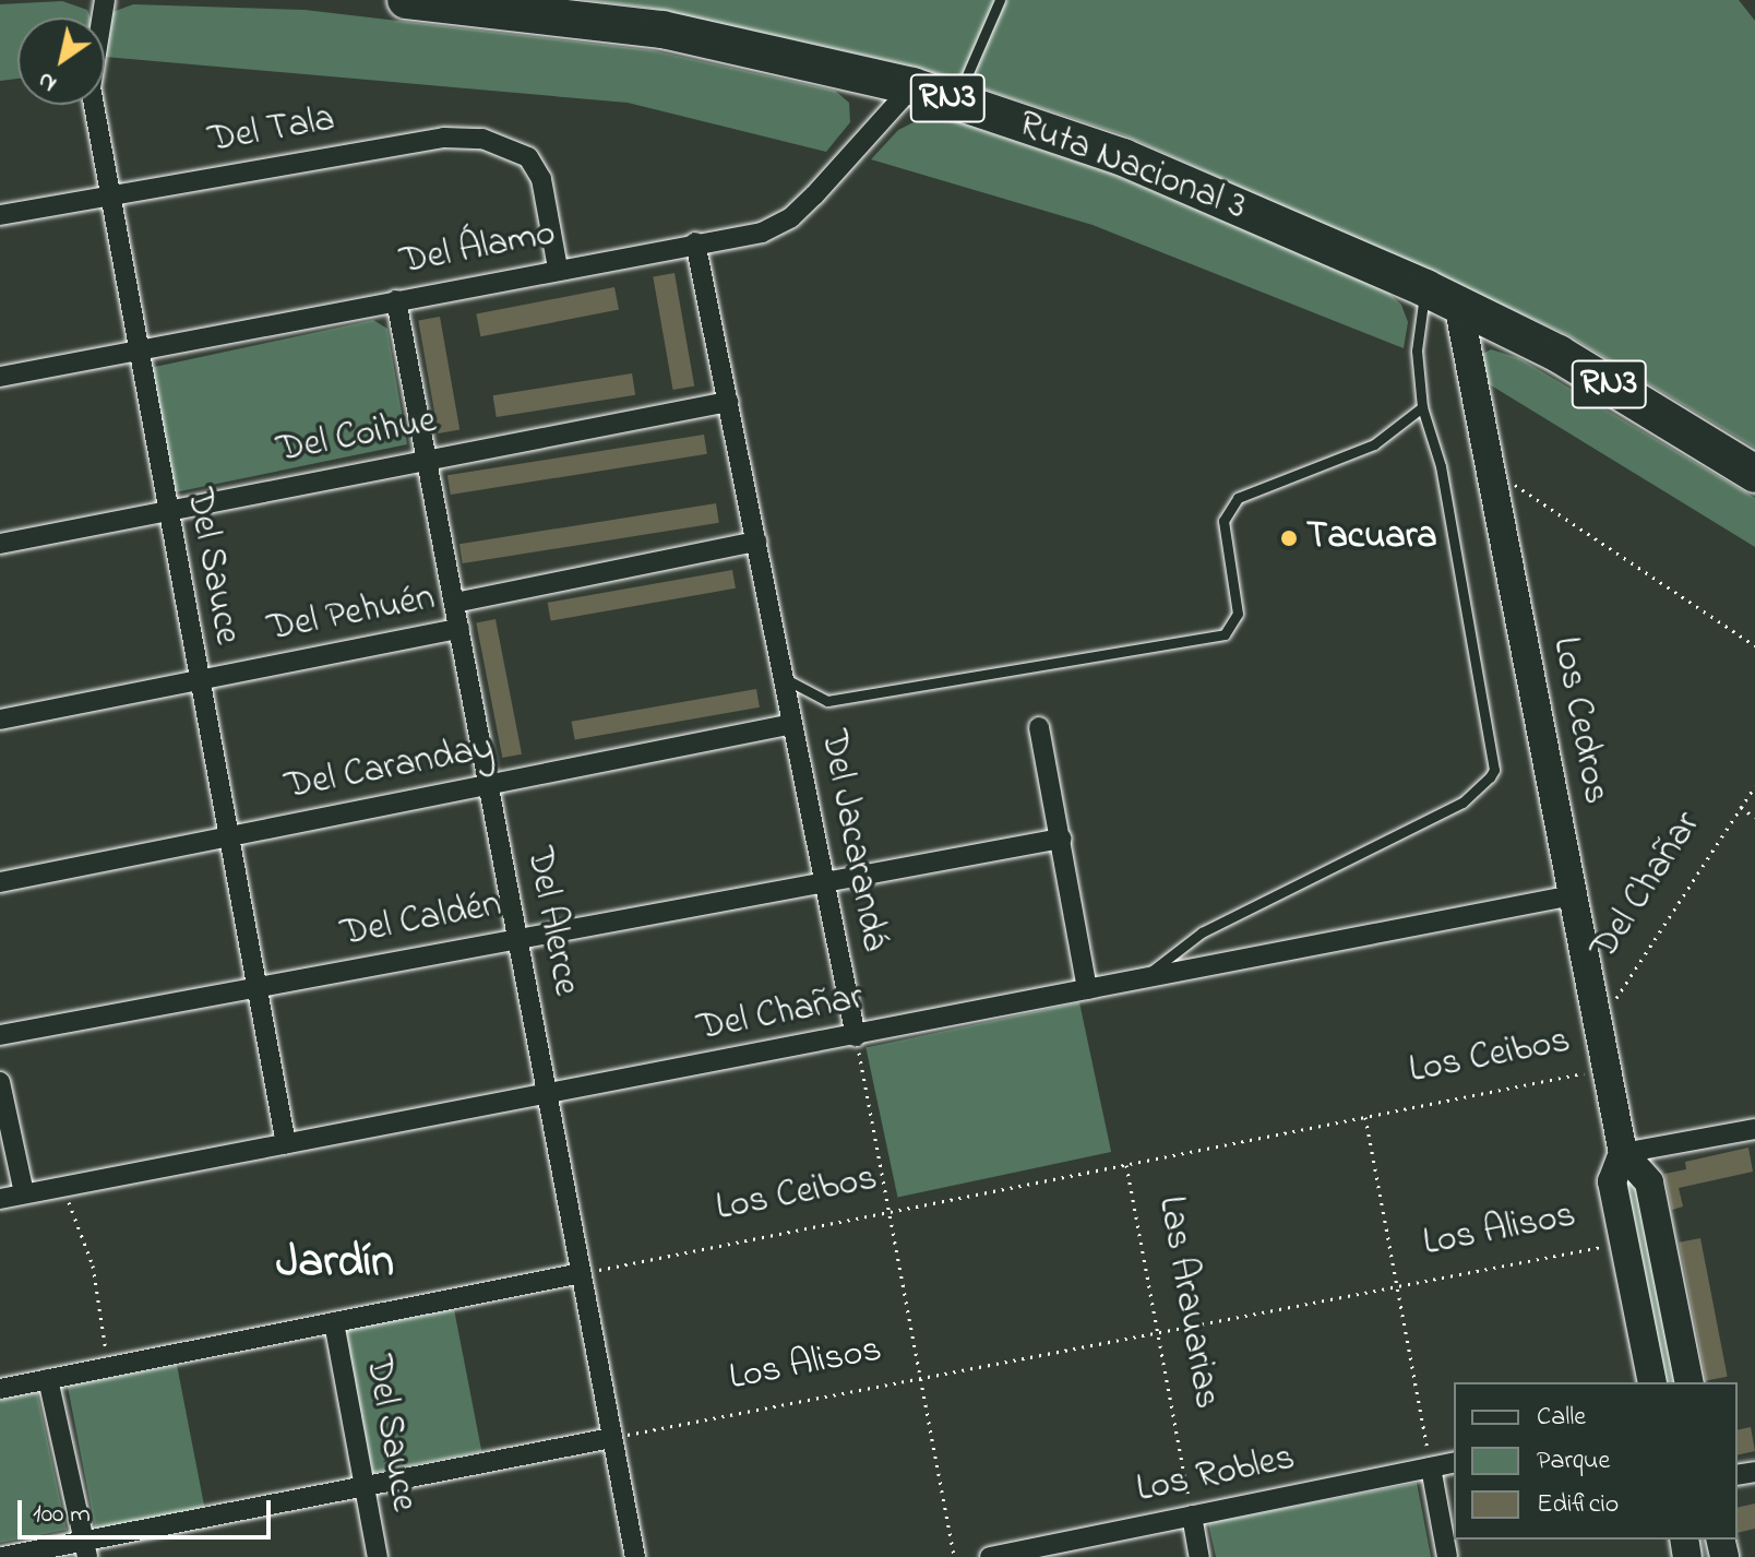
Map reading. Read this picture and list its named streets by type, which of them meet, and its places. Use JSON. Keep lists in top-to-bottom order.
{
  "streets": {
    "highway": ["RN3", "Ruta Nacional 3"],
    "street": [
      "Del Tala",
      "Del Álamo",
      "Del Coihue",
      "Del Sauce",
      "Del Pehuén",
      "Los Cedros",
      "Del Caranday",
      "Del Jacarandá",
      "Del Chañar",
      "Del Caldén",
      "Del Alerce",
      "Los Robles"
    ],
    "path": ["Los Ceibos", "Los Alisos", "Las Arauarias"]
  },
  "crossings": [
    ["Del Tala", "Del Álamo"],
    ["Del Tala", "Del Sauce"],
    ["Ruta Nacional 3", "Del Álamo"],
    ["Ruta Nacional 3", "Los Cedros"],
    ["Del Álamo", "Del Sauce"],
    ["Del Álamo", "Del Jacarandá"],
    ["Del Álamo", "Del Alerce"],
    ["Del Coihue", "Del Sauce"],
    ["Del Coihue", "Del Jacarandá"],
    ["Del Coihue", "Del Alerce"],
    ["Del Sauce", "Del Pehuén"],
    ["Del Sauce", "Del Caranday"],
    ["Del Sauce", "Del Chañar"],
    ["Del Sauce", "Del Caldén"],
    ["Del Pehuén", "Del Jacarandá"],
    ["Del Pehuén", "Del Alerce"],
    ["Los Cedros", "Del Chañar"],
    ["Los Cedros", "Los Ceibos"],
    ["Los Cedros", "Los Alisos"],
    ["Del Caranday", "Del Jacarandá"],
    ["Del Caranday", "Del Alerce"],
    ["Del Jacarandá", "Del Chañar"],
    ["Del Jacarandá", "Del Caldén"],
    ["Del Chañar", "Del Alerce"],
    ["Del Caldén", "Del Alerce"],
    ["Del Alerce", "Los Ceibos"],
    ["Del Alerce", "Los Alisos"],
    ["Los Ceibos", "Las Arauarias"],
    ["Los Alisos", "Las Arauarias"],
    ["Las Arauarias", "Los Robles"]
  ],
  "districts": ["Jardín"],
  "places": ["Tacuara"],
  "legend": ["Calle", "Parque", "Edificio"],
  "scale_bar": "100 m",
  "north": "bottom left"
}
